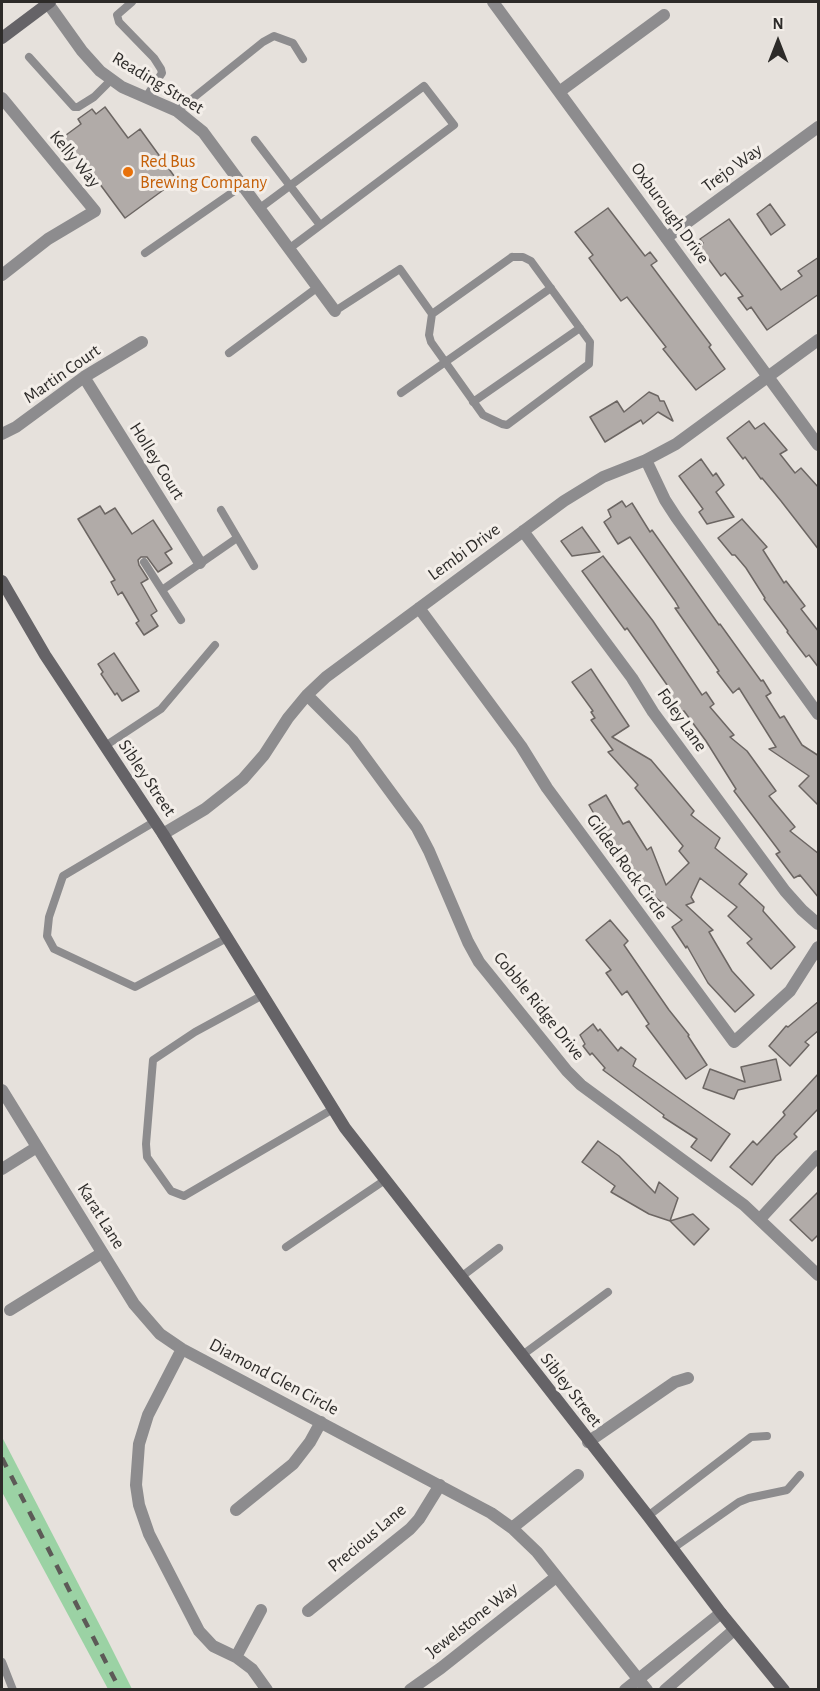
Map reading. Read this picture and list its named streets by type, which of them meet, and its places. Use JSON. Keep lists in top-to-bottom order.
{
  "streets": {
    "street": [
      "Reading Street",
      "Kelly Way",
      "Trejo Way",
      "Oxburough Drive",
      "Martin Court",
      "Holley Court",
      "Lembi Drive",
      "Foley Lane",
      "Sibley Street",
      "Gilded Rock Circle",
      "Cobble Ridge Drive",
      "Karat Lane",
      "Diamond Glen Circle",
      "Precious Lane",
      "Jewelstone Way"
    ]
  },
  "crossings": [
    ["Trejo Way", "Oxburough Drive"],
    ["Oxburough Drive", "Lembi Drive"],
    ["Martin Court", "Holley Court"],
    ["Lembi Drive", "Foley Lane"],
    ["Lembi Drive", "Sibley Street"],
    ["Lembi Drive", "Gilded Rock Circle"],
    ["Lembi Drive", "Cobble Ridge Drive"],
    ["Karat Lane", "Diamond Glen Circle"],
    ["Diamond Glen Circle", "Precious Lane"],
    ["Diamond Glen Circle", "Jewelstone Way"]
  ],
  "places": ["Red Bus Brewing Company"],
  "north": "top"
}
